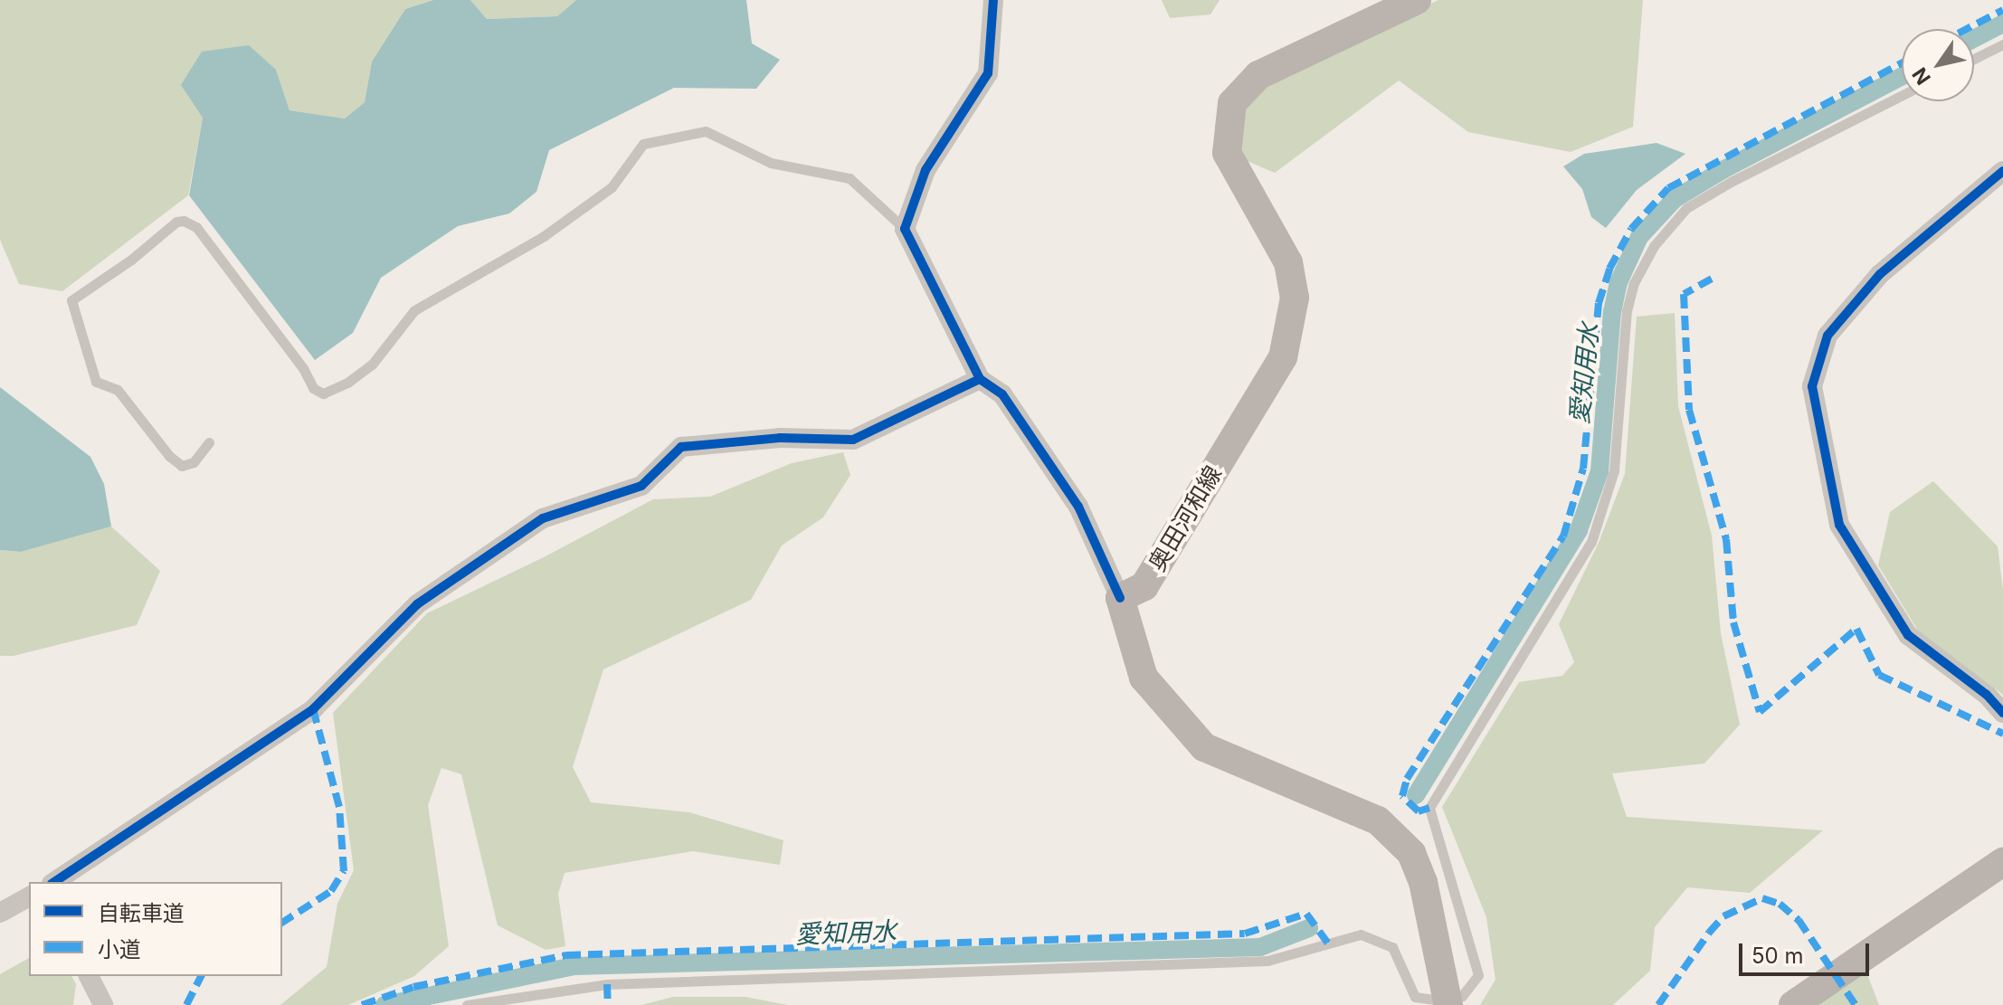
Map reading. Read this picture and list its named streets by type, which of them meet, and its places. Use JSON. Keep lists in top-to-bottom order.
{
  "streets": {
    "main road": ["奥田河和線"]
  },
  "water": ["愛知用水"],
  "legend": ["自転車道", "小道"],
  "scale_bar": "50 m",
  "north": "bottom left"
}
